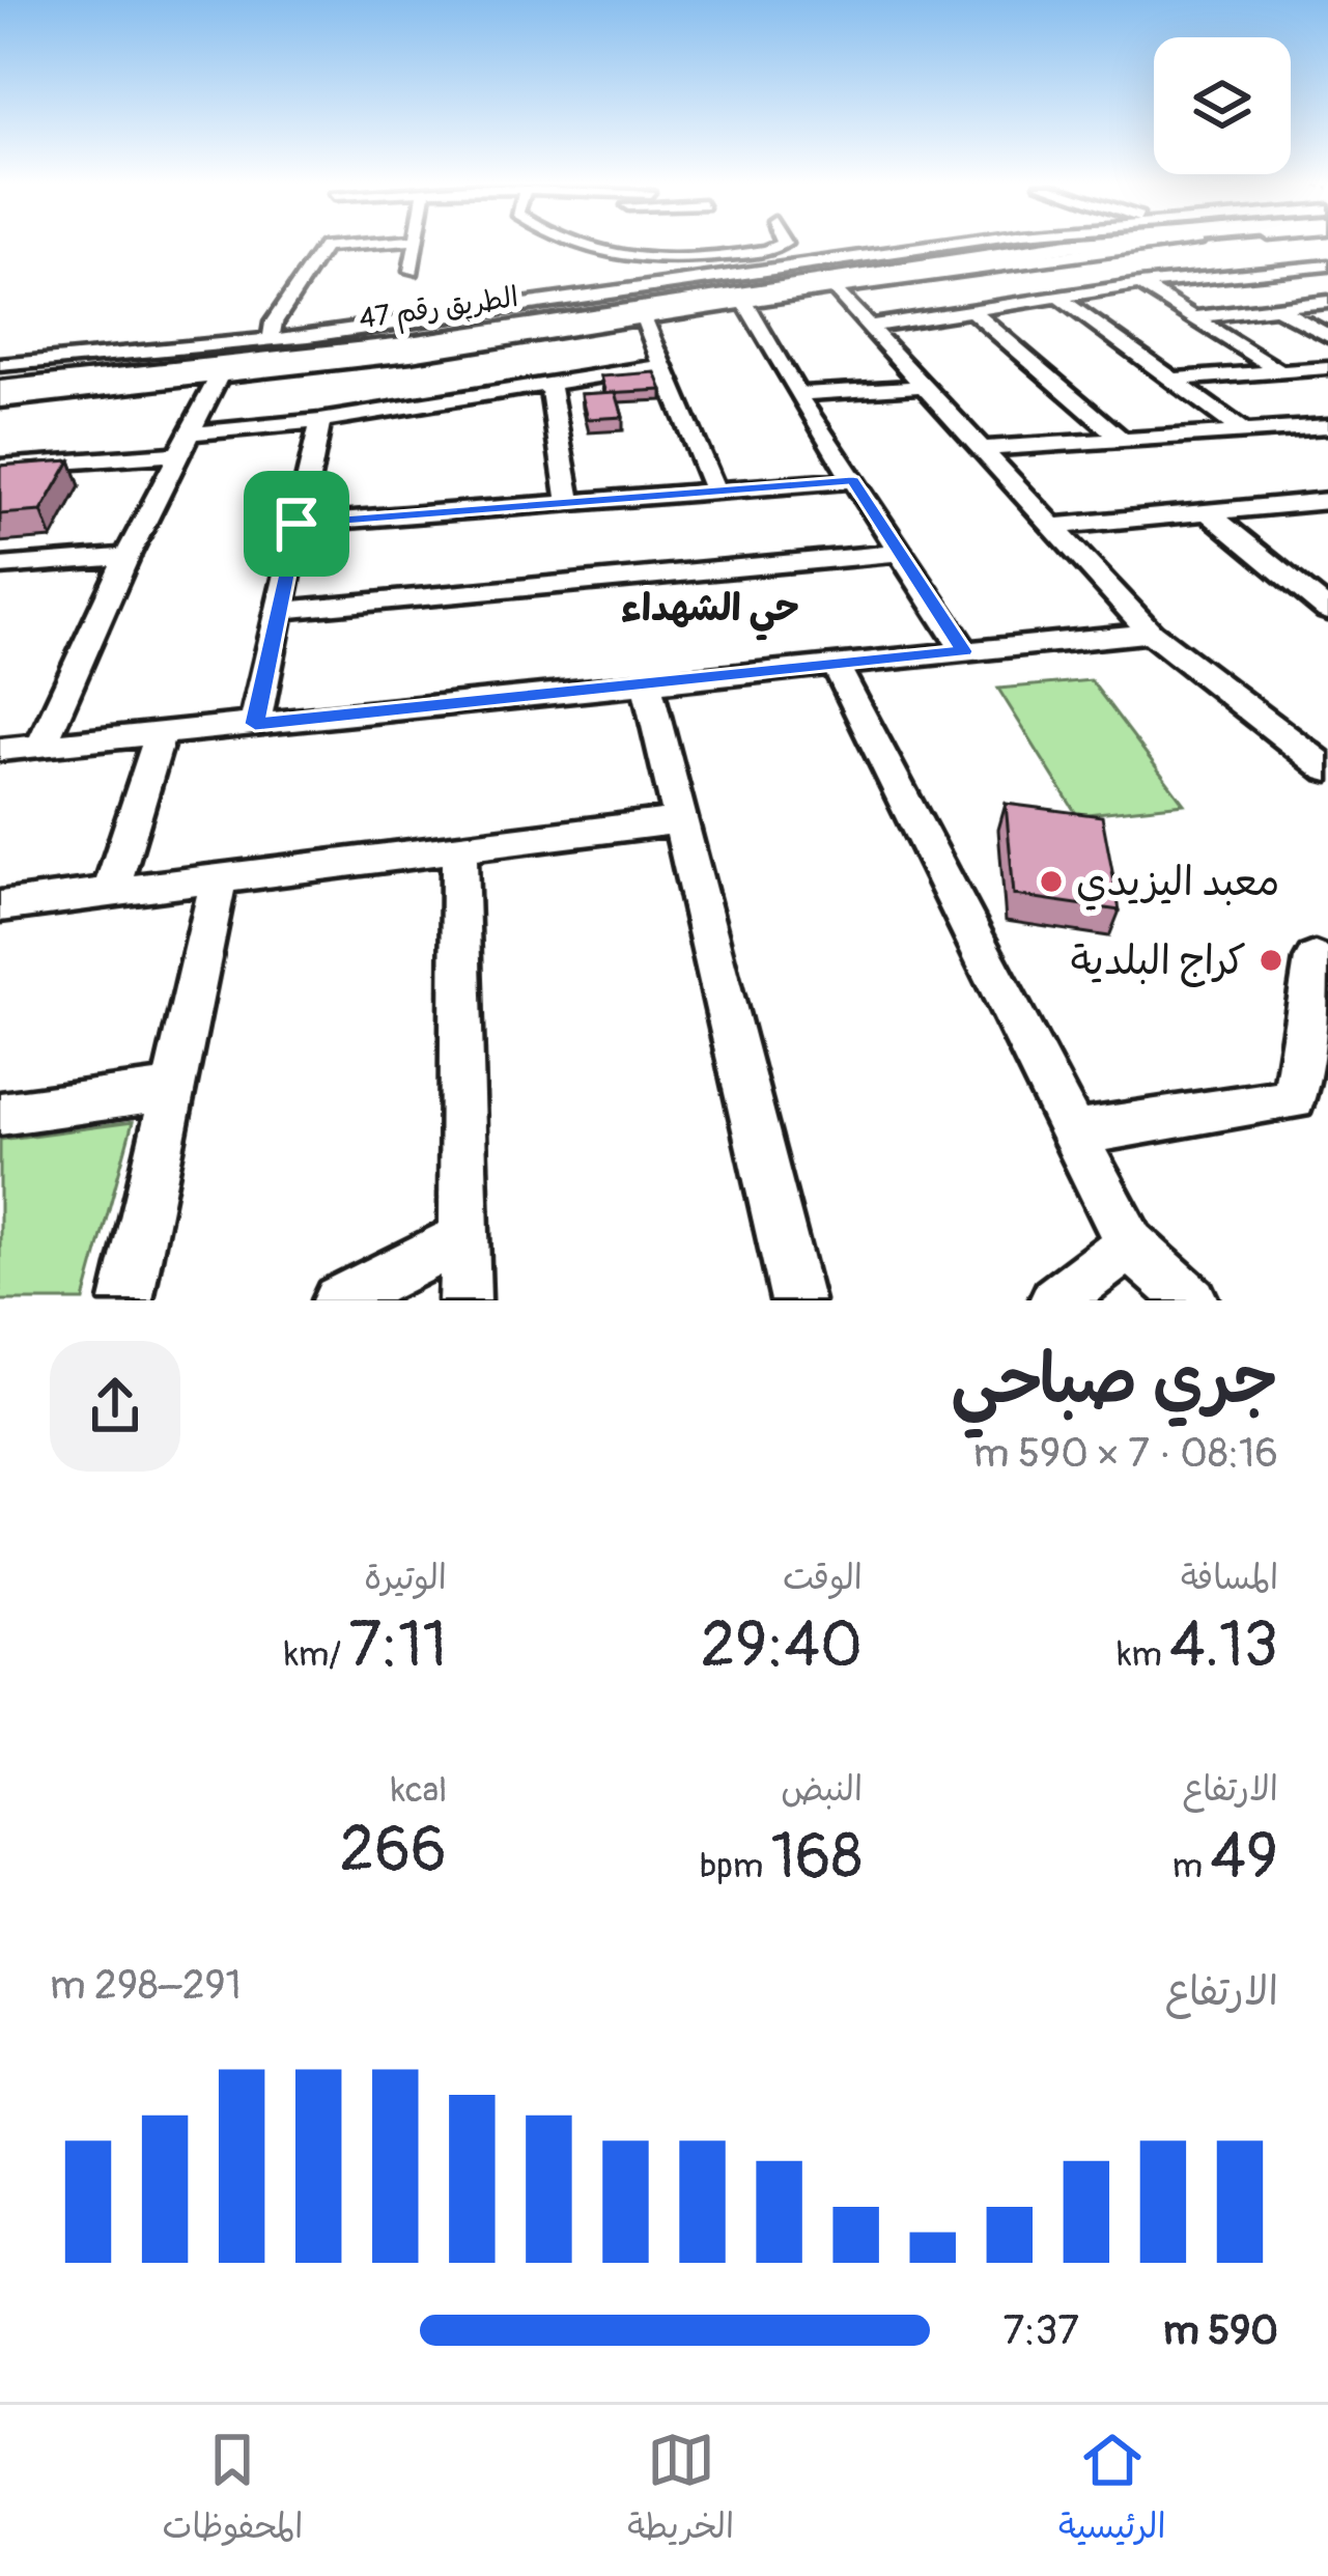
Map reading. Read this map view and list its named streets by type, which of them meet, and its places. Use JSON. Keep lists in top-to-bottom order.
{
  "streets": {
    "highway": ["الطريق رقم 47"]
  },
  "districts": ["حي الشهداء"],
  "places": ["معبد اليزيدي", "كراج البلدية"],
  "page": {
    "heading": ["جري صباحي", "08:16 · 7 × 590 m"],
    "stats": [
      ["المسافة", "4.13 km"],
      ["الوقت", "29:40"],
      ["الوتيرة", "7:11 /km"],
      ["الارتفاع", "49 m"],
      ["النبض", "168 bpm"],
      ["kcal", "266"]
    ],
    "chart": ["الارتفاع", "291–298 m"],
    "list": [
      {
        "name": "590 m",
        "note": "7:37"
      }
    ],
    "tabs": ["الرئيسية", "الخريطة", "المحفوظات"]
  }
}
